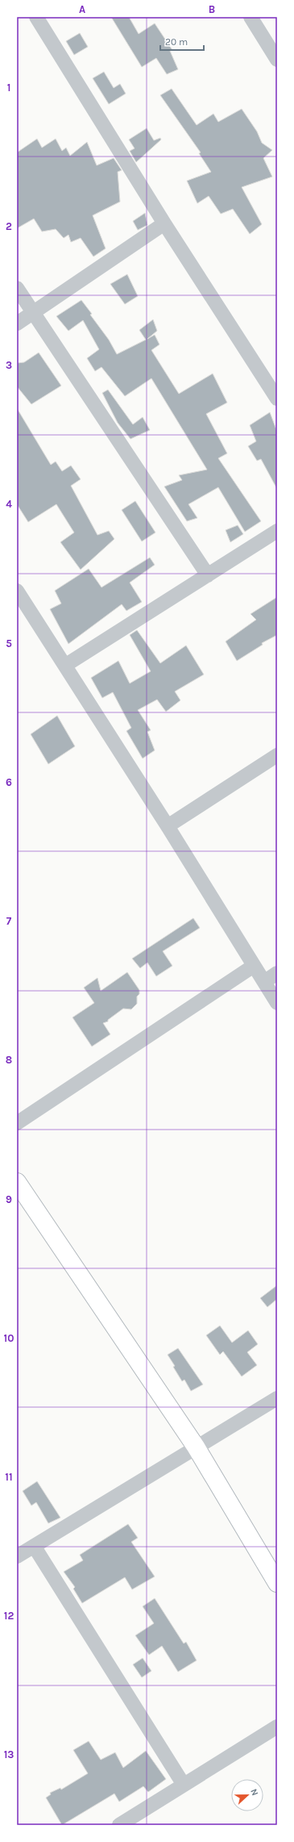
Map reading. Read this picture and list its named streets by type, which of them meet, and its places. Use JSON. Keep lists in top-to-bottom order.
{
  "scale_bar": "20 m",
  "north": "right",
  "grid": {
    "columns": ["A", "B"],
    "rows": [
      "1",
      "2",
      "3",
      "4",
      "5",
      "6",
      "7",
      "8",
      "9",
      "10",
      "11",
      "12",
      "13"
    ]
  }
}
